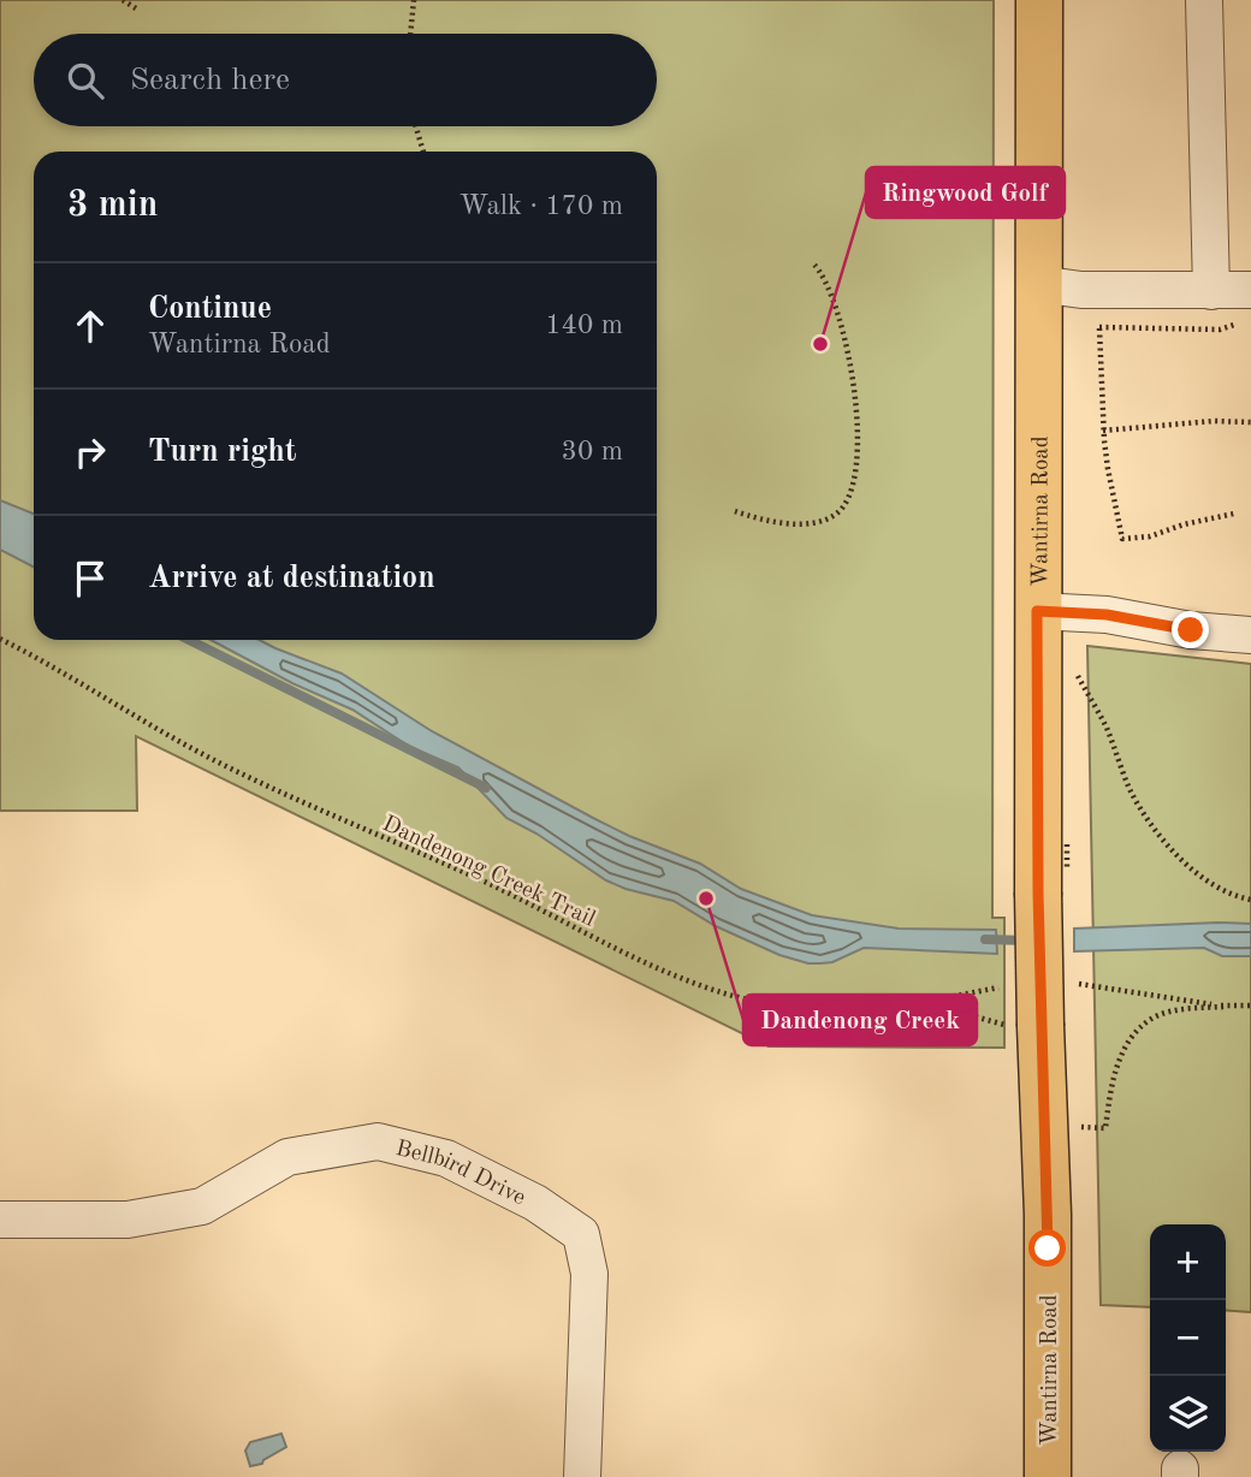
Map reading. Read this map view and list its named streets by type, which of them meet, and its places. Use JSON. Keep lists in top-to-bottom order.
{
  "streets": {
    "main road": ["Wantirna Road"],
    "street": ["Bellbird Drive"],
    "path": ["Dandenong Creek Trail"]
  },
  "places": ["Ringwood Golf", "Dandenong Creek"],
  "page": {
    "search": "Search here",
    "heading": ["3 min", "Walk · 170 m"],
    "list": [
      ["Continue", "Wantirna Road", "140 m"],
      ["Turn right", "30 m"],
      "Arrive at destination"
    ],
    "map_buttons": ["+", "−"]
  }
}
